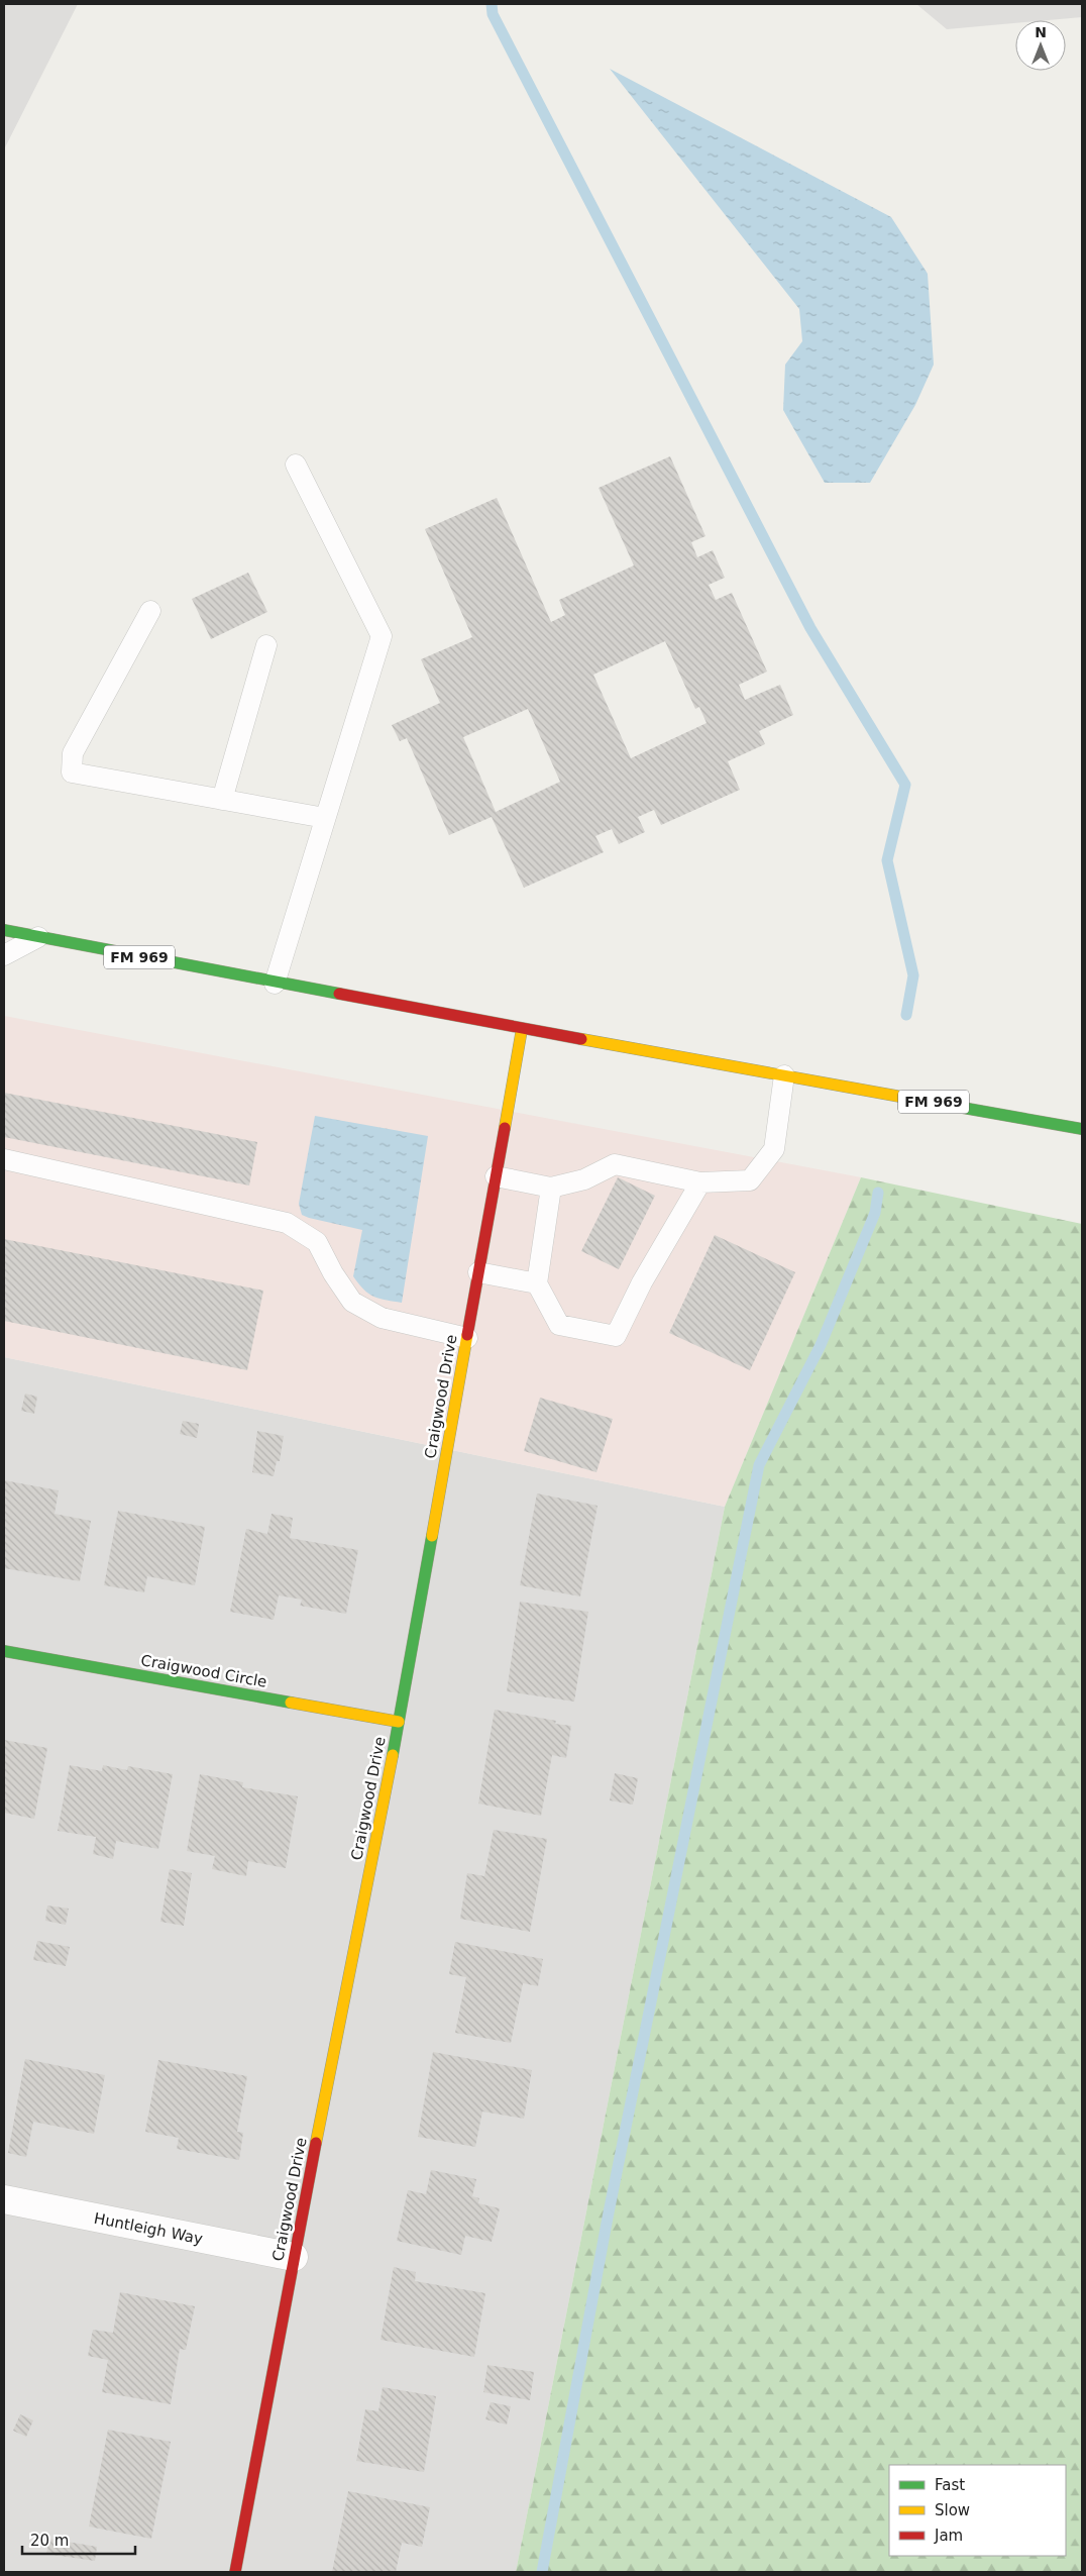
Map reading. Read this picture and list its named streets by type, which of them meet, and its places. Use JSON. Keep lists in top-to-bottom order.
{
  "streets": {
    "street": [
      "FM 969",
      "Craigwood Drive",
      "Craigwood Circle",
      "Huntleigh Way"
    ]
  },
  "crossings": [
    ["FM 969", "Craigwood Drive"],
    ["Craigwood Drive", "Craigwood Circle"],
    ["Craigwood Drive", "Huntleigh Way"]
  ],
  "legend": ["Fast", "Slow", "Jam"],
  "scale_bar": "20 m",
  "north": "top"
}
